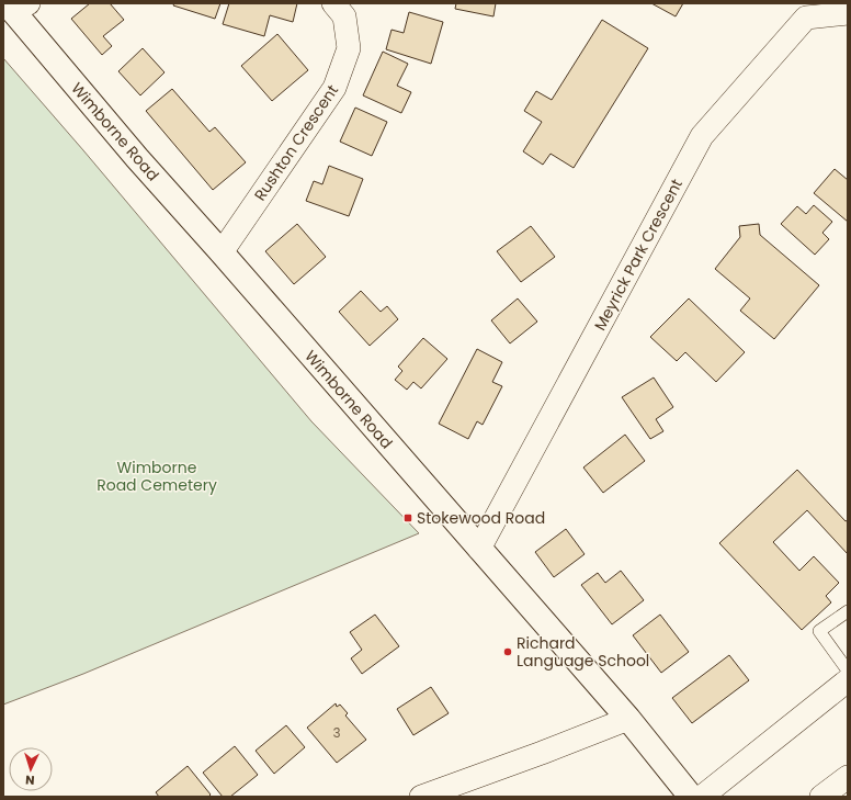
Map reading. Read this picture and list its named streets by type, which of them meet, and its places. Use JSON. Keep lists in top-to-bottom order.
{
  "streets": {
    "main road": ["Wimborne Road"],
    "street": ["Rushton Crescent", "Meyrick Park Crescent"]
  },
  "crossings": [
    ["Wimborne Road", "Rushton Crescent"],
    ["Wimborne Road", "Meyrick Park Crescent"]
  ],
  "parks": ["Wimborne Road Cemetery"],
  "places": {
    "transit": ["Stokewood Road"],
    "other": ["Richard Language School"]
  },
  "house_numbers": ["3"],
  "north": "bottom"
}
